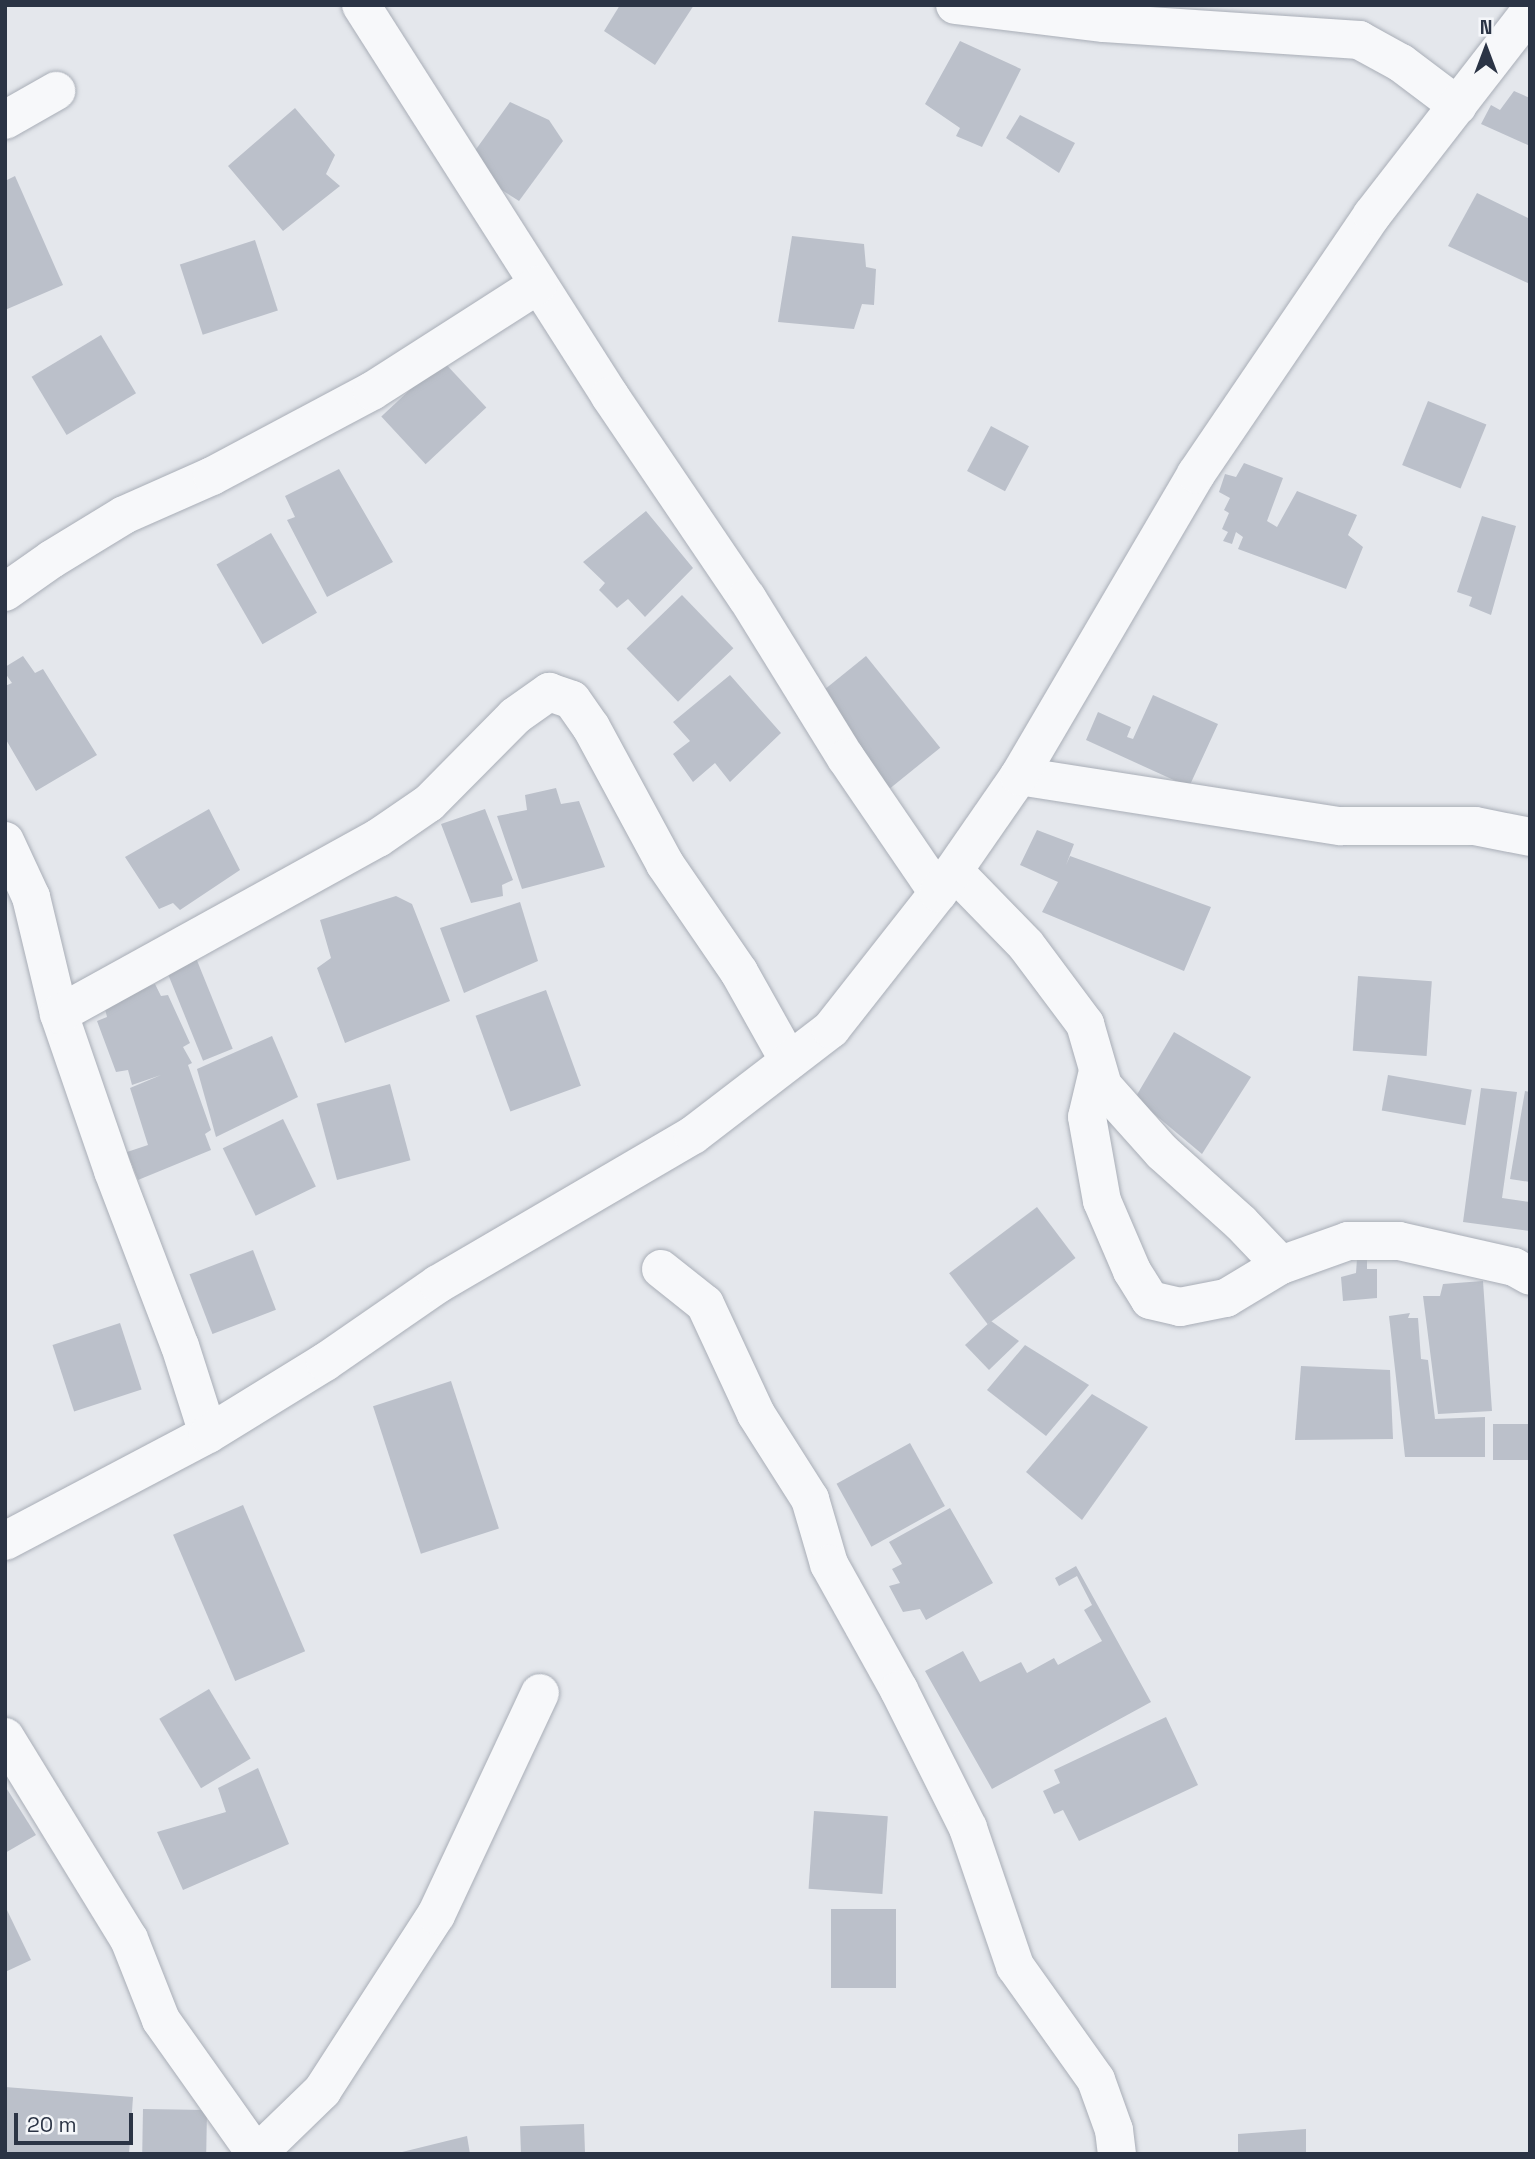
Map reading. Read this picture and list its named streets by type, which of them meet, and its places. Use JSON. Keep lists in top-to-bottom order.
{
  "scale_bar": "20 m",
  "north": "top"
}
